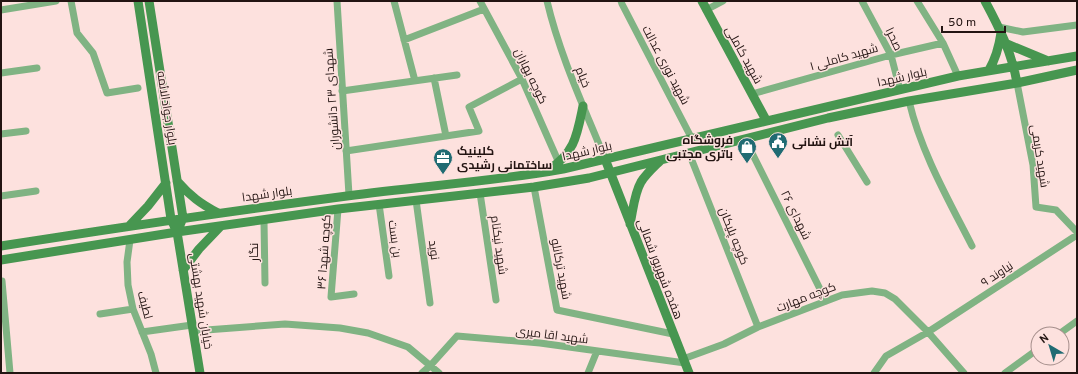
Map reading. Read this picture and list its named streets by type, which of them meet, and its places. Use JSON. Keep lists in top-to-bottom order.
{
  "streets": {
    "main road": [
      "شهید کاملی",
      "بلوار شهدا",
      "بلوار جوادالائمه",
      "هفده شهریور شمالی",
      "خیابان شهید بهشتی"
    ],
    "street": [
      "صحرا",
      "شهید کاملی ۱",
      "شهید نوری عدالت",
      "کوچه بهاران",
      "خیام",
      "شهدای ۲۳ دانشوران",
      "شهید کریمی",
      "شهدای ۲۶",
      "کوچه پلیکان",
      "بن بست",
      "شهید نیکنام",
      "نوید",
      "نگار",
      "کوچه شهدا ۳۶",
      "شهید ترکانلو",
      "نیاوند ۹",
      "کوچه مهارت",
      "لطیف",
      "شهید اقا میری"
    ]
  },
  "crossings": [
    ["صحرا", "شهید کاملی ۱"],
    ["صحرا", "بلوار شهدا"],
    ["شهید کاملی", "شهید کاملی ۱"],
    ["شهید کاملی", "بلوار شهدا"],
    ["شهید نوری عدالت", "بلوار شهدا"],
    ["کوچه بهاران", "بلوار شهدا"],
    ["خیام", "بلوار شهدا"],
    ["خیام", "هفده شهریور شمالی"],
    ["بلوار شهدا", "شهدای ۲۳ دانشوران"],
    ["بلوار شهدا", "بلوار جوادالائمه"],
    ["بلوار شهدا", "شهید کریمی"],
    ["بلوار شهدا", "شهدای ۲۶"],
    ["بلوار شهدا", "کوچه پلیکان"],
    ["بلوار شهدا", "بن بست"],
    ["بلوار شهدا", "شهید نیکنام"],
    ["بلوار شهدا", "نوید"],
    ["بلوار شهدا", "نگار"],
    ["بلوار شهدا", "کوچه شهدا ۳۶"],
    ["بلوار شهدا", "شهید ترکانلو"],
    ["بلوار شهدا", "هفده شهریور شمالی"],
    ["بلوار شهدا", "خیابان شهید بهشتی"],
    ["بلوار شهدا", "لطیف"],
    ["بلوار جوادالائمه", "خیابان شهید بهشتی"],
    ["شهید کریمی", "نیاوند ۹"],
    ["شهدای ۲۶", "کوچه مهارت"],
    ["کوچه پلیکان", "کوچه مهارت"],
    ["شهید ترکانلو", "هفده شهریور شمالی"],
    ["هفده شهریور شمالی", "کوچه مهارت"],
    ["هفده شهریور شمالی", "شهید اقا میری"],
    ["نیاوند ۹", "کوچه مهارت"],
    ["کوچه مهارت", "شهید اقا میری"]
  ],
  "places": {
    "public building": ["آتش نشانی"],
    "shop": ["فروشگاه باتری مجتبی"],
    "office": ["کلینیک ساختمانی رشیدی"]
  },
  "scale_bar": "50 m",
  "north": "top left"
}
